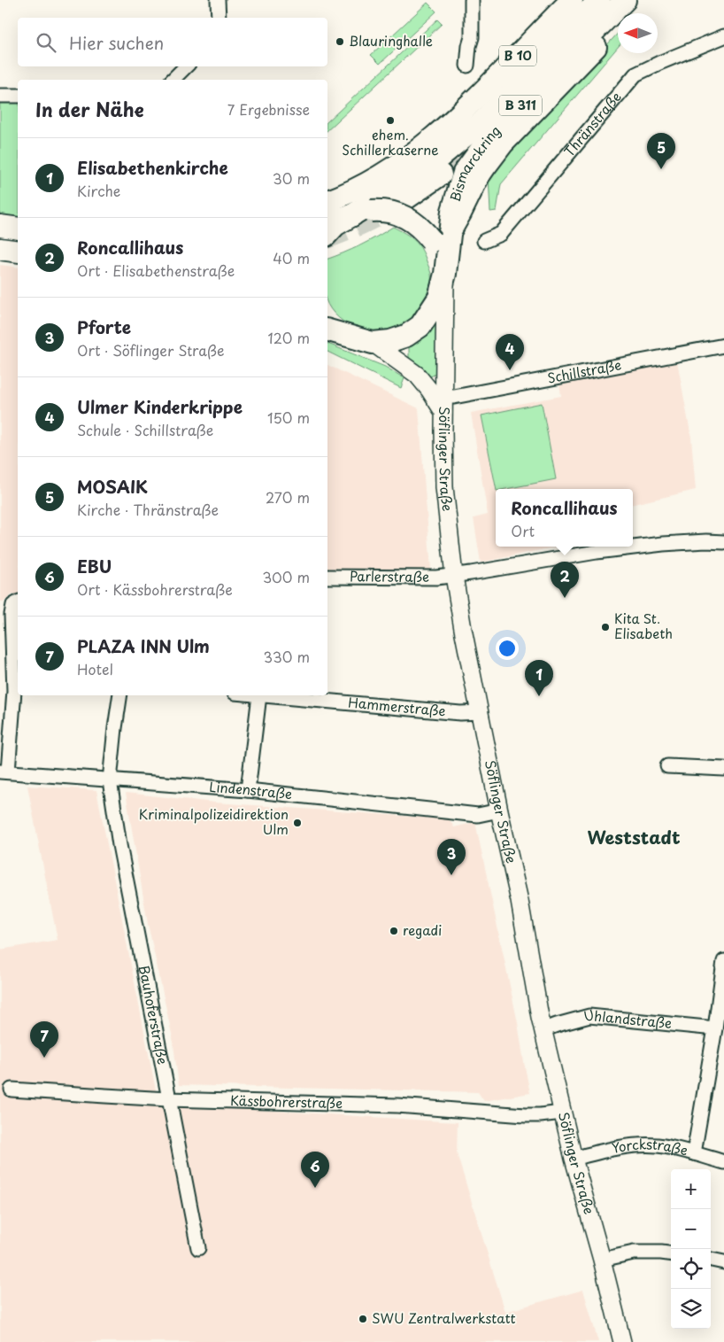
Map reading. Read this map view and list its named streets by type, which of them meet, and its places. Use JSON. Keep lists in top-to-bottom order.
{
  "streets": {
    "main road": ["B 10", "B 311", "Bismarckring"],
    "street": [
      "Thränstraße",
      "Schillstraße",
      "Söflinger Straße",
      "Parlerstraße",
      "Hammerstraße",
      "Lindenstraße",
      "Bauhoferstraße",
      "Uhlandstraße",
      "Kässbohrerstraße",
      "Yorckstraße"
    ]
  },
  "crossings": [
    ["Schillstraße", "Söflinger Straße"],
    ["Söflinger Straße", "Parlerstraße"],
    ["Söflinger Straße", "Hammerstraße"],
    ["Söflinger Straße", "Lindenstraße"],
    ["Söflinger Straße", "Uhlandstraße"],
    ["Söflinger Straße", "Kässbohrerstraße"],
    ["Söflinger Straße", "Yorckstraße"],
    ["Lindenstraße", "Bauhoferstraße"],
    ["Bauhoferstraße", "Kässbohrerstraße"]
  ],
  "districts": ["Weststadt"],
  "places": [
    "Blauringhalle",
    "ehem. Schillerkaserne",
    "Kita St. Elisabeth",
    "Kriminalpolizeidirektion Ulm",
    "regadi",
    "SWU Zentralwerkstatt"
  ],
  "north": "left",
  "page": {
    "search": "Hier suchen",
    "heading": ["In der Nähe", "7 Ergebnisse"],
    "pins": [
      "5",
      "4",
      "2",
      "1",
      "3",
      "7",
      "6"
    ],
    "list": [
      {
        "mark": "1",
        "name": "Elisabethenkirche",
        "note": "Kirche",
        "value": "30 m"
      },
      {
        "mark": "2",
        "name": "Roncallihaus",
        "note": "Ort · Elisabethenstraße",
        "value": "40 m"
      },
      {
        "mark": "3",
        "name": "Pforte",
        "note": "Ort · Söflinger Straße",
        "value": "120 m"
      },
      {
        "mark": "4",
        "name": "Ulmer Kinderkrippe",
        "note": "Schule · Schillstraße",
        "value": "150 m"
      },
      {
        "mark": "5",
        "name": "MOSAIK",
        "note": "Kirche · Thränstraße",
        "value": "270 m"
      },
      {
        "mark": "6",
        "name": "EBU",
        "note": "Ort · Kässbohrerstraße",
        "value": "300 m"
      },
      {
        "mark": "7",
        "name": "PLAZA INN Ulm",
        "note": "Hotel",
        "value": "330 m"
      }
    ],
    "popup": ["Roncallihaus", "Ort"],
    "map_buttons": ["+", "−"]
  }
}
